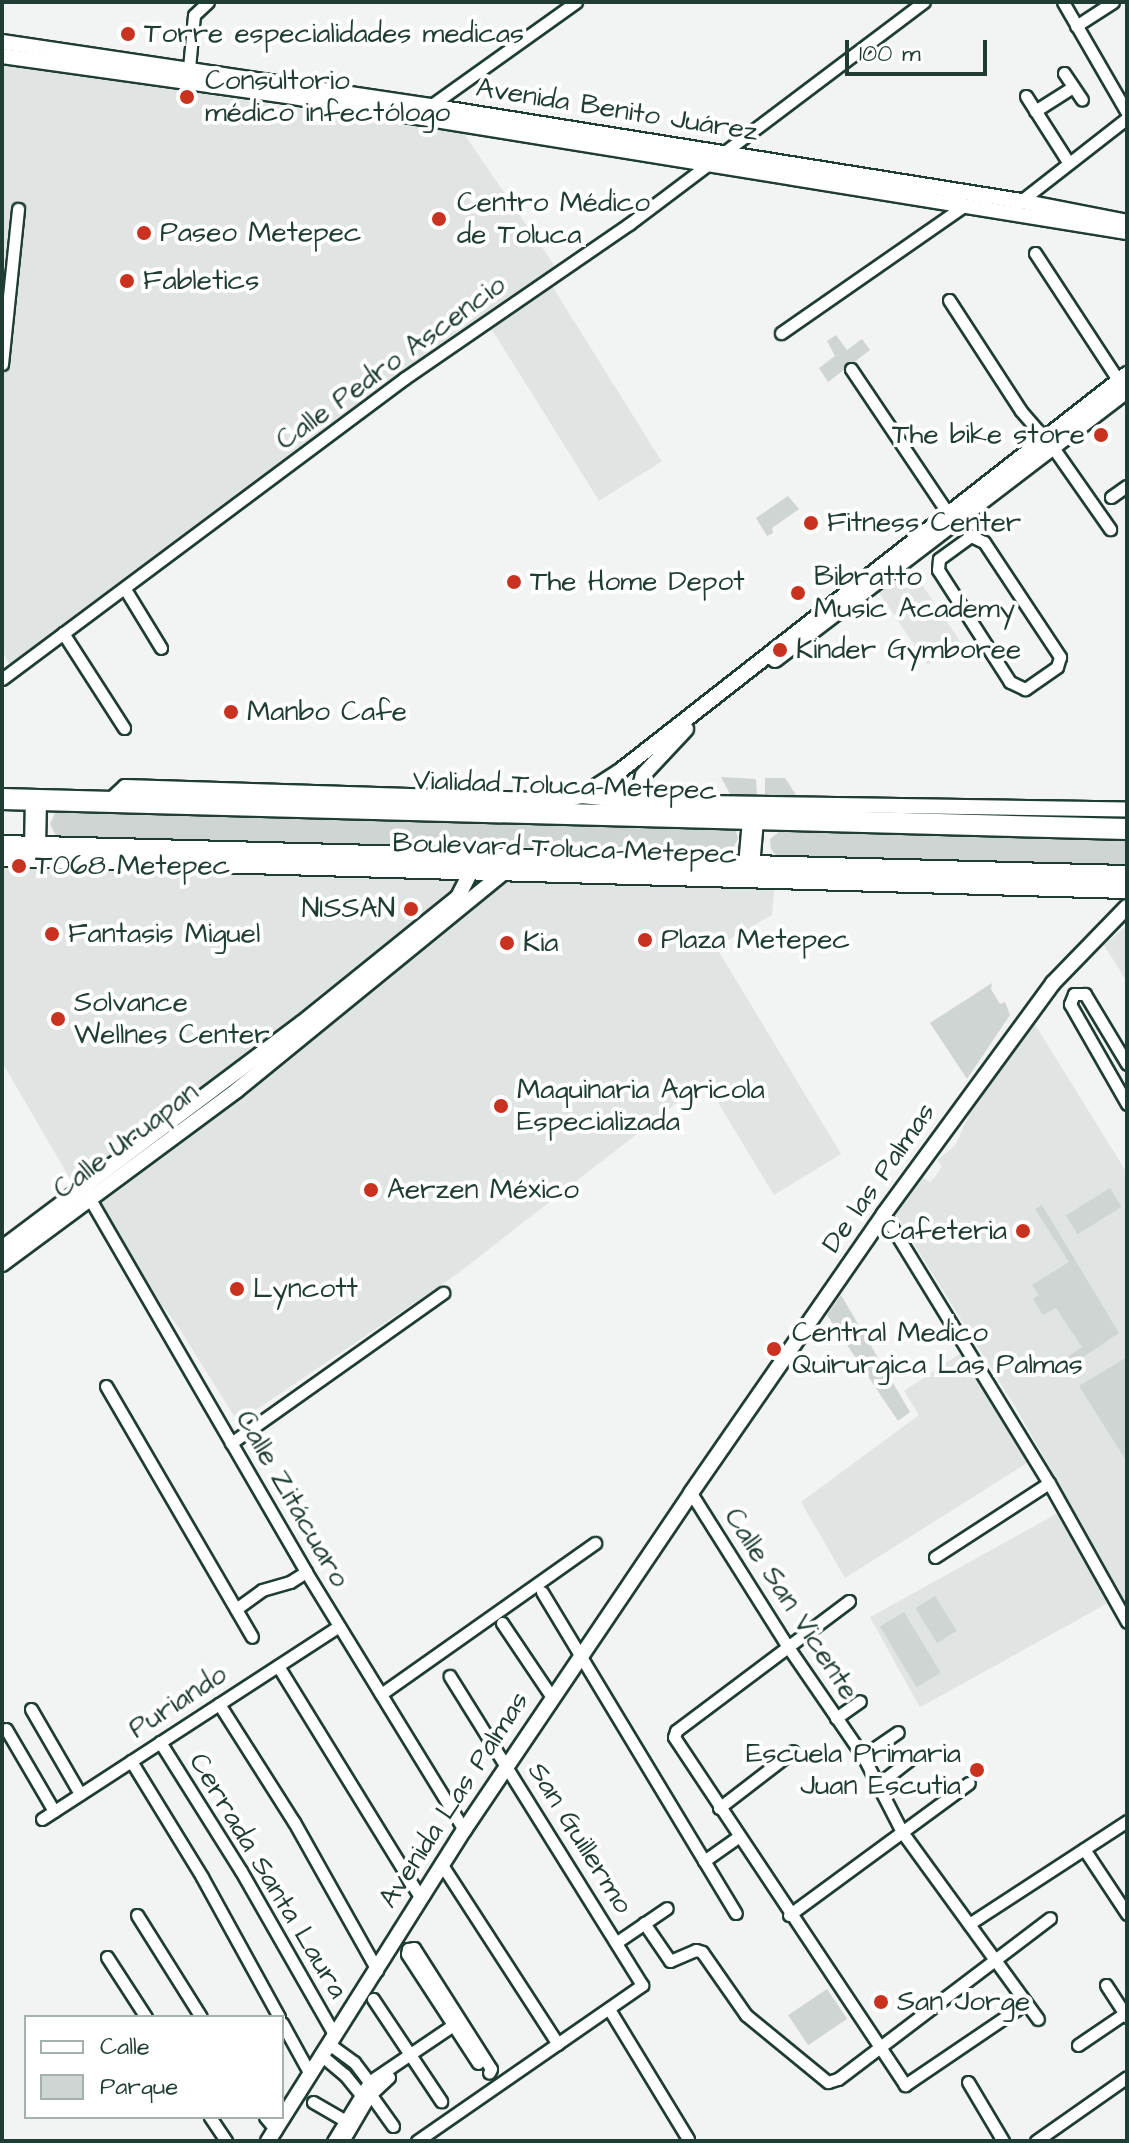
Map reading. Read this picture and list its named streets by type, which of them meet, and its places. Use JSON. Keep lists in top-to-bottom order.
{
  "streets": {
    "highway": ["Vialidad Toluca-Metepec"],
    "main road": [
      "Avenida Benito Juárez",
      "Boulevard Toluca-Metepec",
      "Calle Uruapan",
      "De las Palmas",
      "Avenida Las Palmas"
    ],
    "street": [
      "Calle Pedro Ascencio",
      "Calle Zitácuaro",
      "Calle San Vicente",
      "Puriando",
      "San Guillermo",
      "Cerrada Santa Laura"
    ]
  },
  "crossings": [
    ["Avenida Benito Juárez", "Calle Pedro Ascencio"],
    ["Vialidad Toluca-Metepec", "Boulevard Toluca-Metepec"],
    ["Boulevard Toluca-Metepec", "Calle Uruapan"],
    ["Boulevard Toluca-Metepec", "De las Palmas"],
    ["Calle Uruapan", "Calle Zitácuaro"],
    ["De las Palmas", "Calle San Vicente"],
    ["De las Palmas", "Avenida Las Palmas"],
    ["Calle Zitácuaro", "Puriando"],
    ["Calle Zitácuaro", "Avenida Las Palmas"],
    ["Calle San Vicente", "Avenida Las Palmas"],
    ["Puriando", "Cerrada Santa Laura"],
    ["Avenida Las Palmas", "San Guillermo"],
    ["Avenida Las Palmas", "Cerrada Santa Laura"]
  ],
  "places": [
    "Torre especialidades medicas",
    "Consultorio médico infectólogo",
    "Centro Médico de Toluca",
    "Paseo Metepec",
    "Fabletics",
    "The bike store",
    "Fitness Center",
    "The Home Depot",
    "Bibratto Music Academy",
    "Kinder Gymboree",
    "Manbo Cafe",
    "T068 Metepec",
    "NISSAN",
    "Fantasis Miguel",
    "Plaza Metepec",
    "Kia",
    "Solvance Wellnes Center",
    "Maquinaria Agricola Especializada",
    "Aerzen México",
    "Cafeteria",
    "Lyncott",
    "Central Medico Quirurgica Las Palmas",
    "Escuela Primaria Juan Escutia",
    "San Jorge"
  ],
  "legend": ["Calle", "Parque"],
  "scale_bar": "100 m"
}
